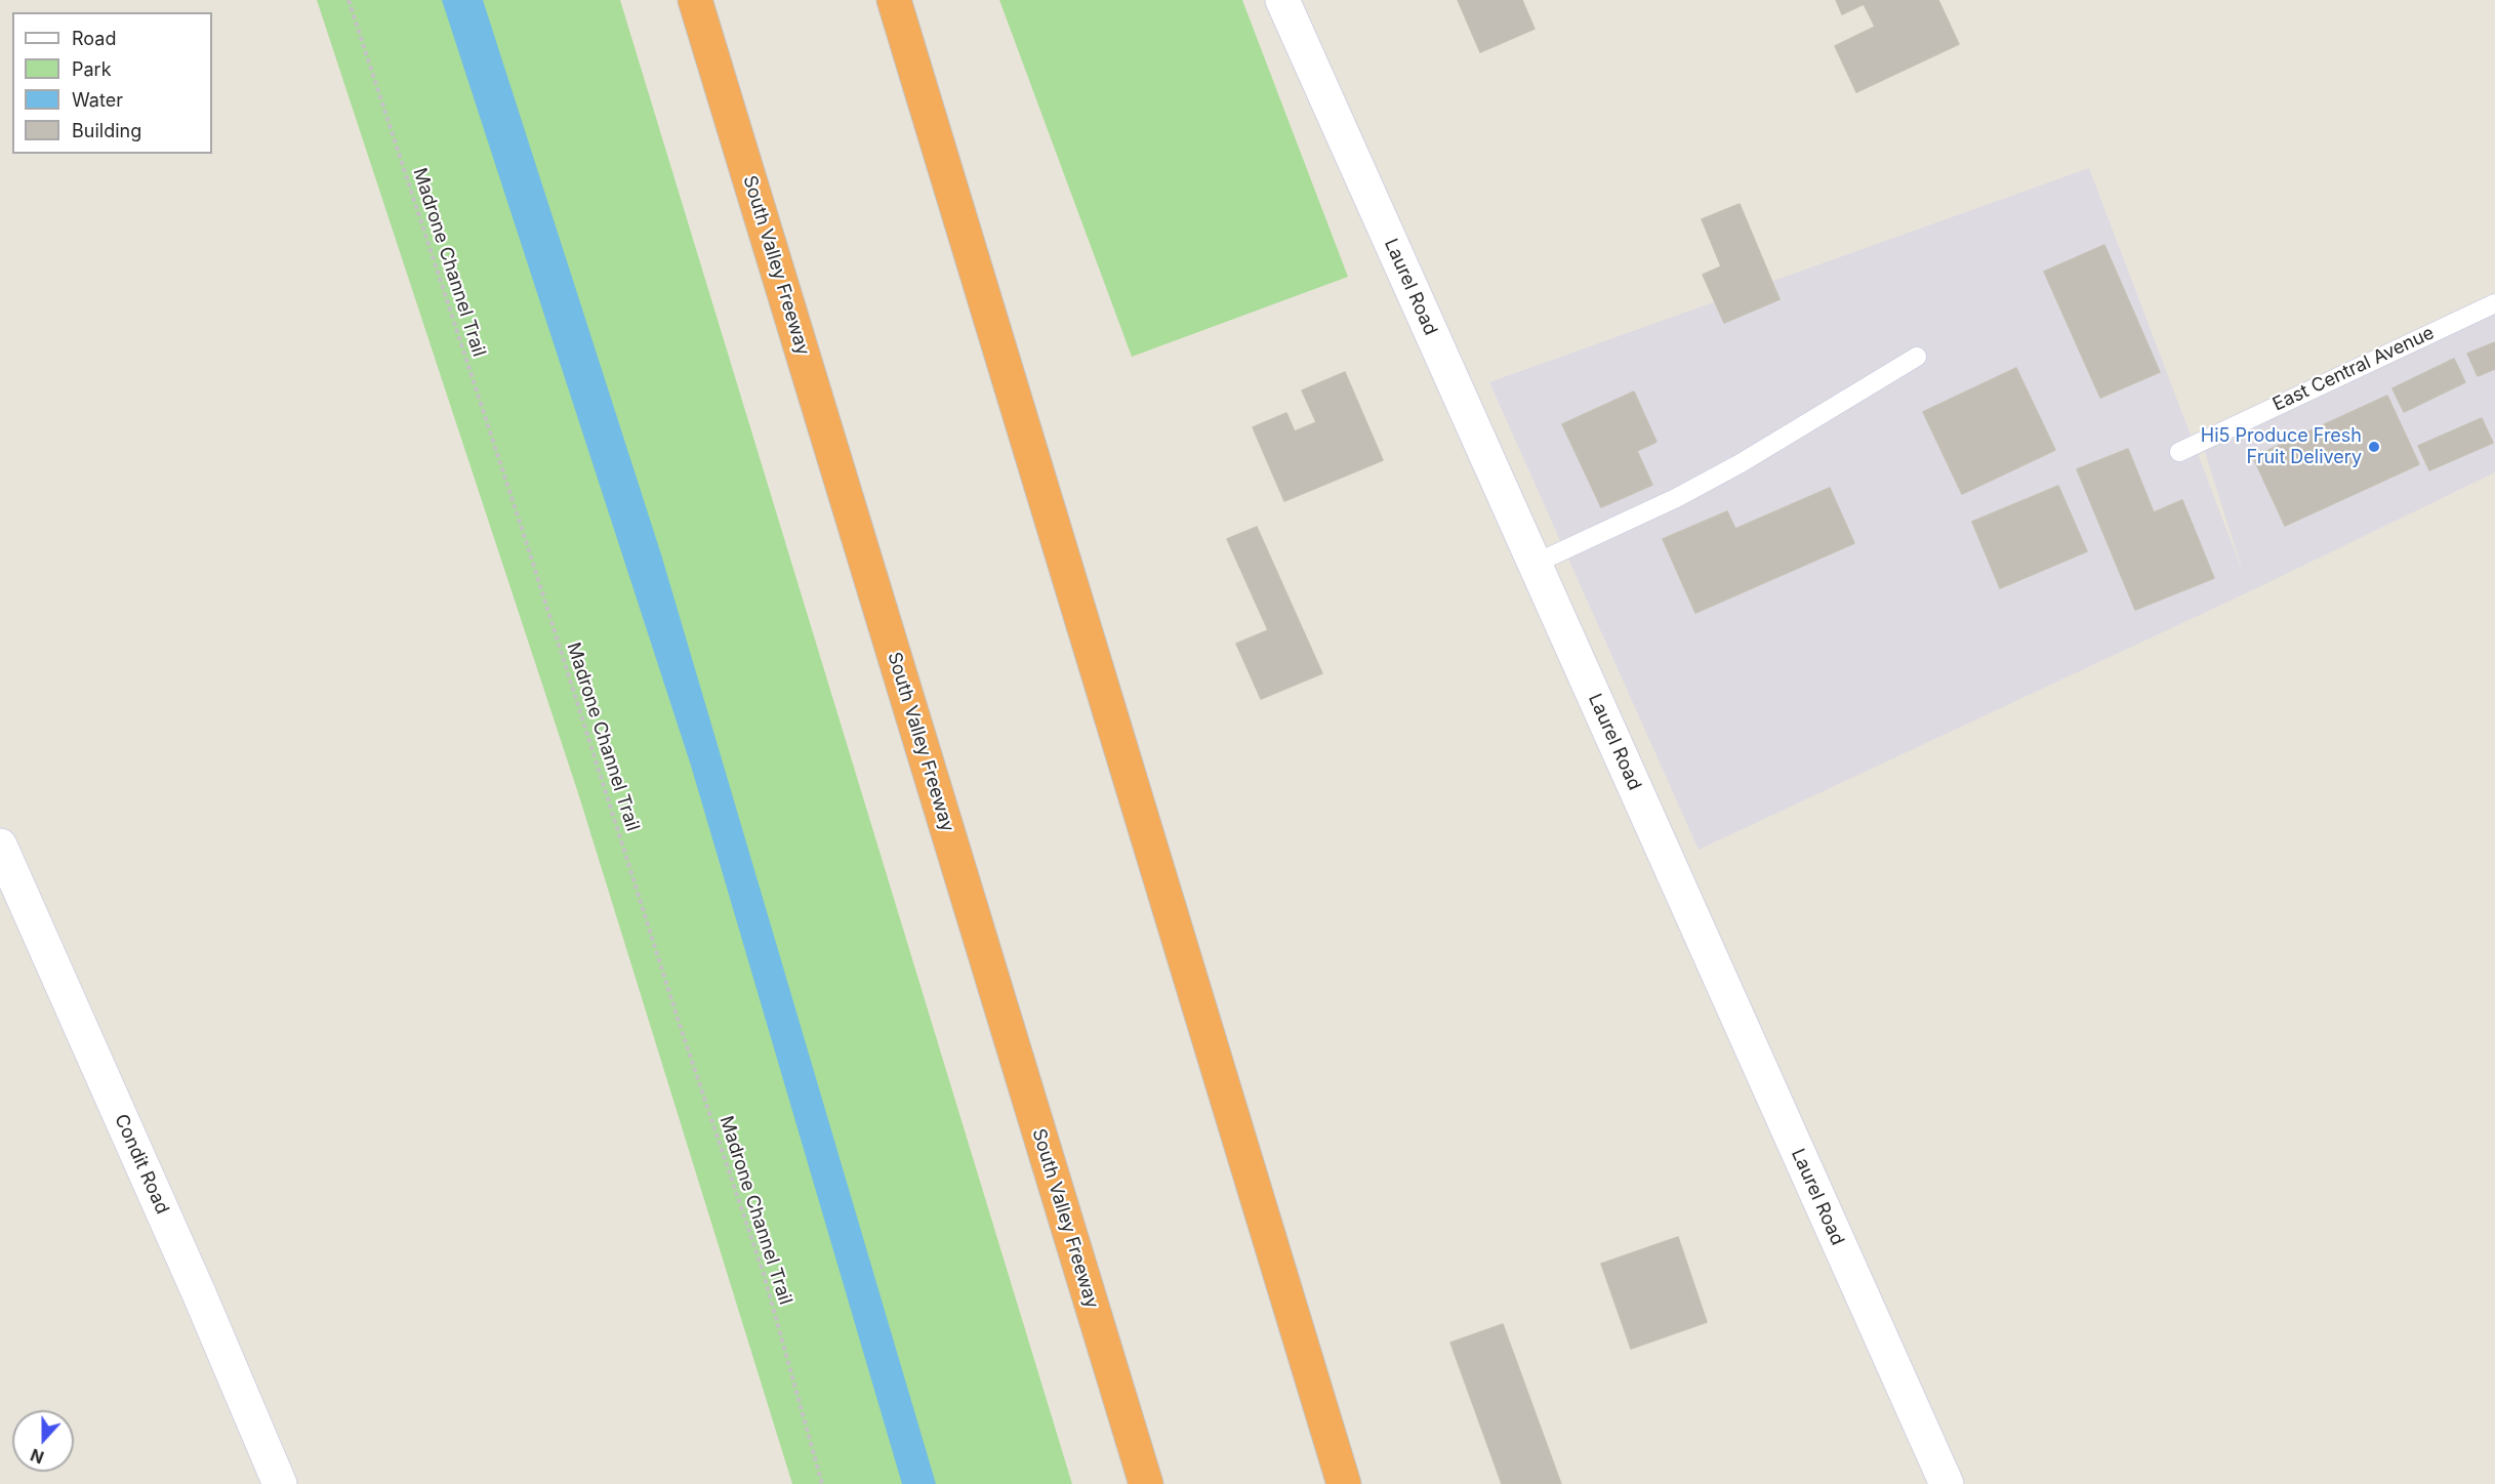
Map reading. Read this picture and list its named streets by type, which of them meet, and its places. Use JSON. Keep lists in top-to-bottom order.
{
  "streets": {
    "highway": ["South Valley Freeway"],
    "street": ["Laurel Road", "Condit Road"],
    "lane": ["East Central Avenue"],
    "path": ["Madrone Channel Trail"]
  },
  "places": ["Hi5 Produce Fresh Fruit Delivery"],
  "legend": [
    "Road",
    "Park",
    "Water",
    "Building"
  ],
  "north": "bottom"
}
